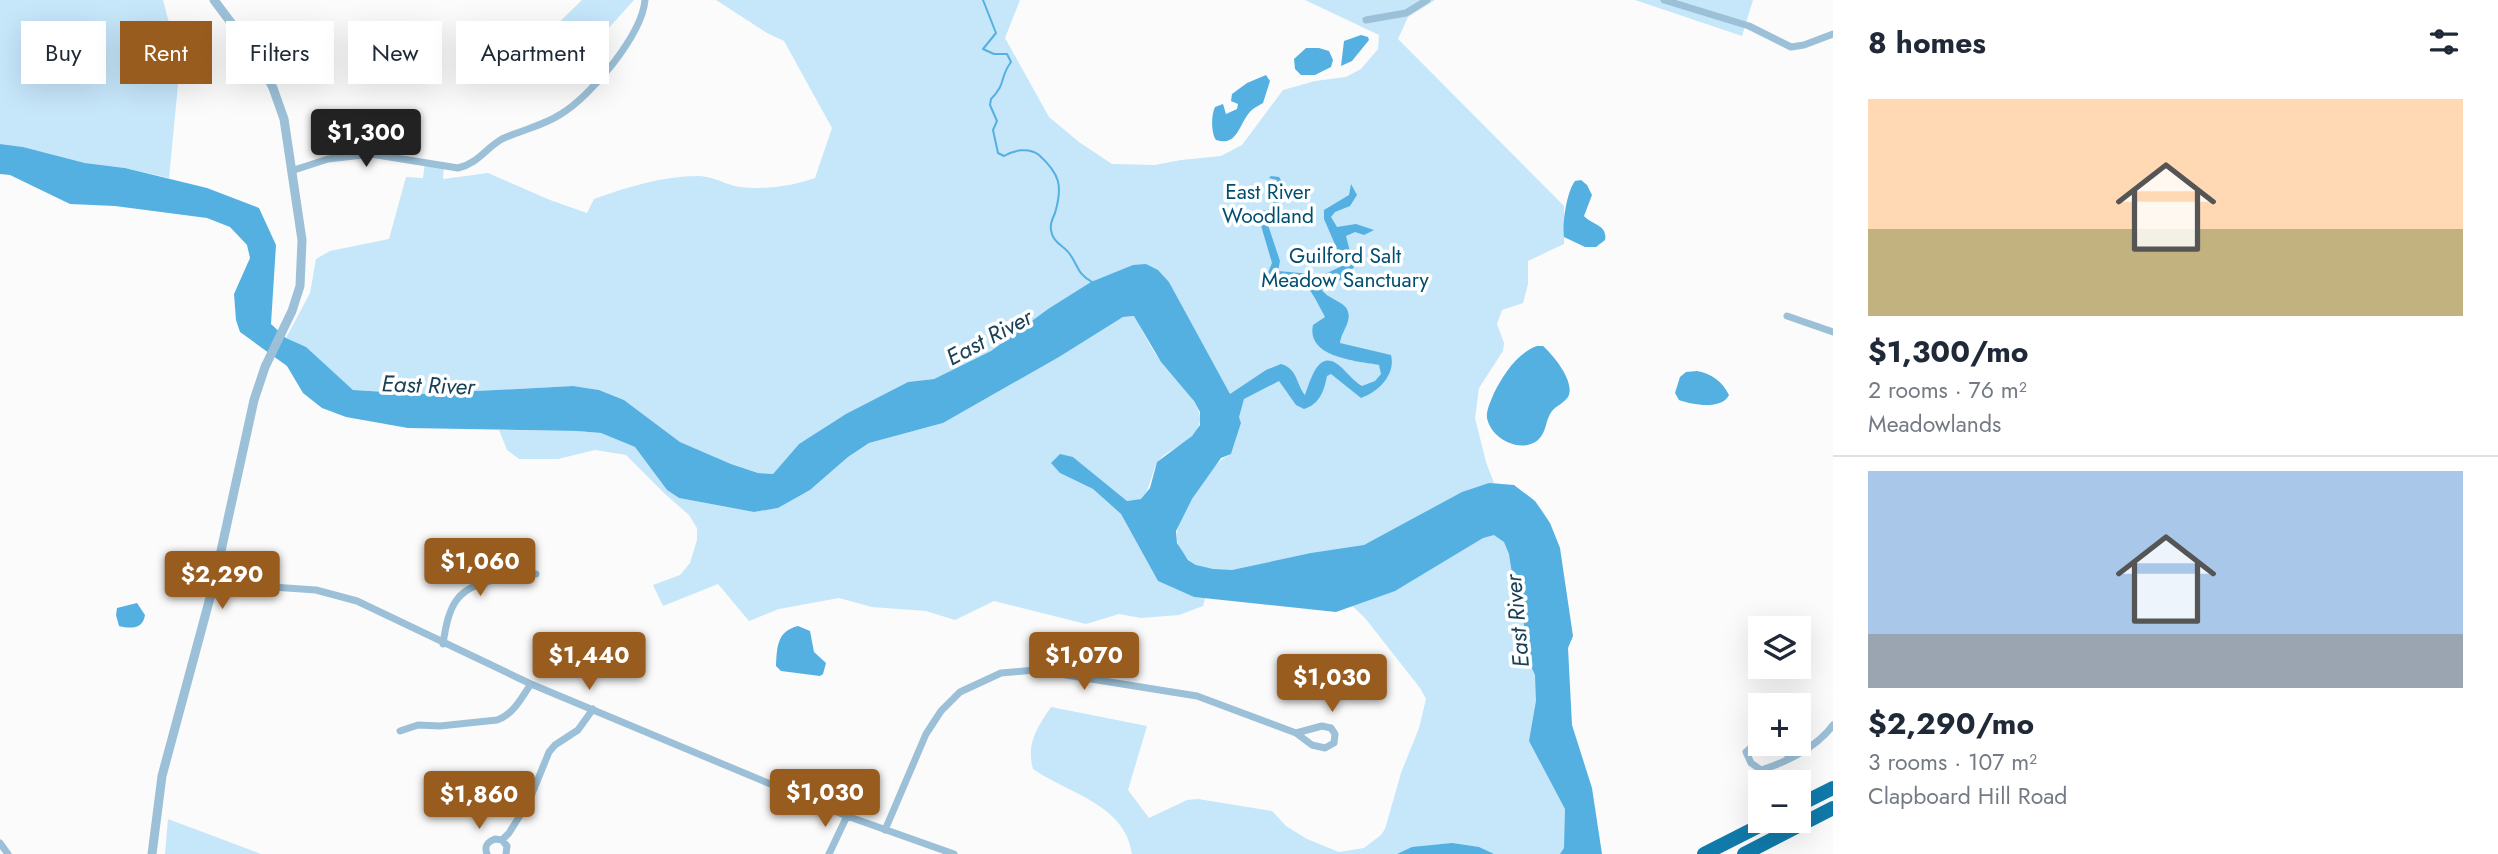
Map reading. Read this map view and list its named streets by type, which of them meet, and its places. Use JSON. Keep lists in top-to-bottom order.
{
  "water": ["East River"],
  "parks": ["East River Woodland", "Guilford Salt Meadow Sanctuary"],
  "page": {
    "heading": "8 homes",
    "chip": [
      "Buy",
      "Rent",
      "Filters",
      "New",
      "Apartment"
    ],
    "list": [
      {
        "name": "$1,300/mo",
        "note": "2 rooms · 76 m² · Meadowlands"
      },
      {
        "name": "$2,290/mo",
        "note": "3 rooms · 107 m² · Clapboard Hill Road"
      }
    ],
    "price": [
      "$1,300",
      "$1,060",
      "$2,290",
      "$1,440",
      "$1,070",
      "$1,030",
      "$1,030",
      "$1,860"
    ],
    "map_buttons": ["+", "−"]
  }
}
